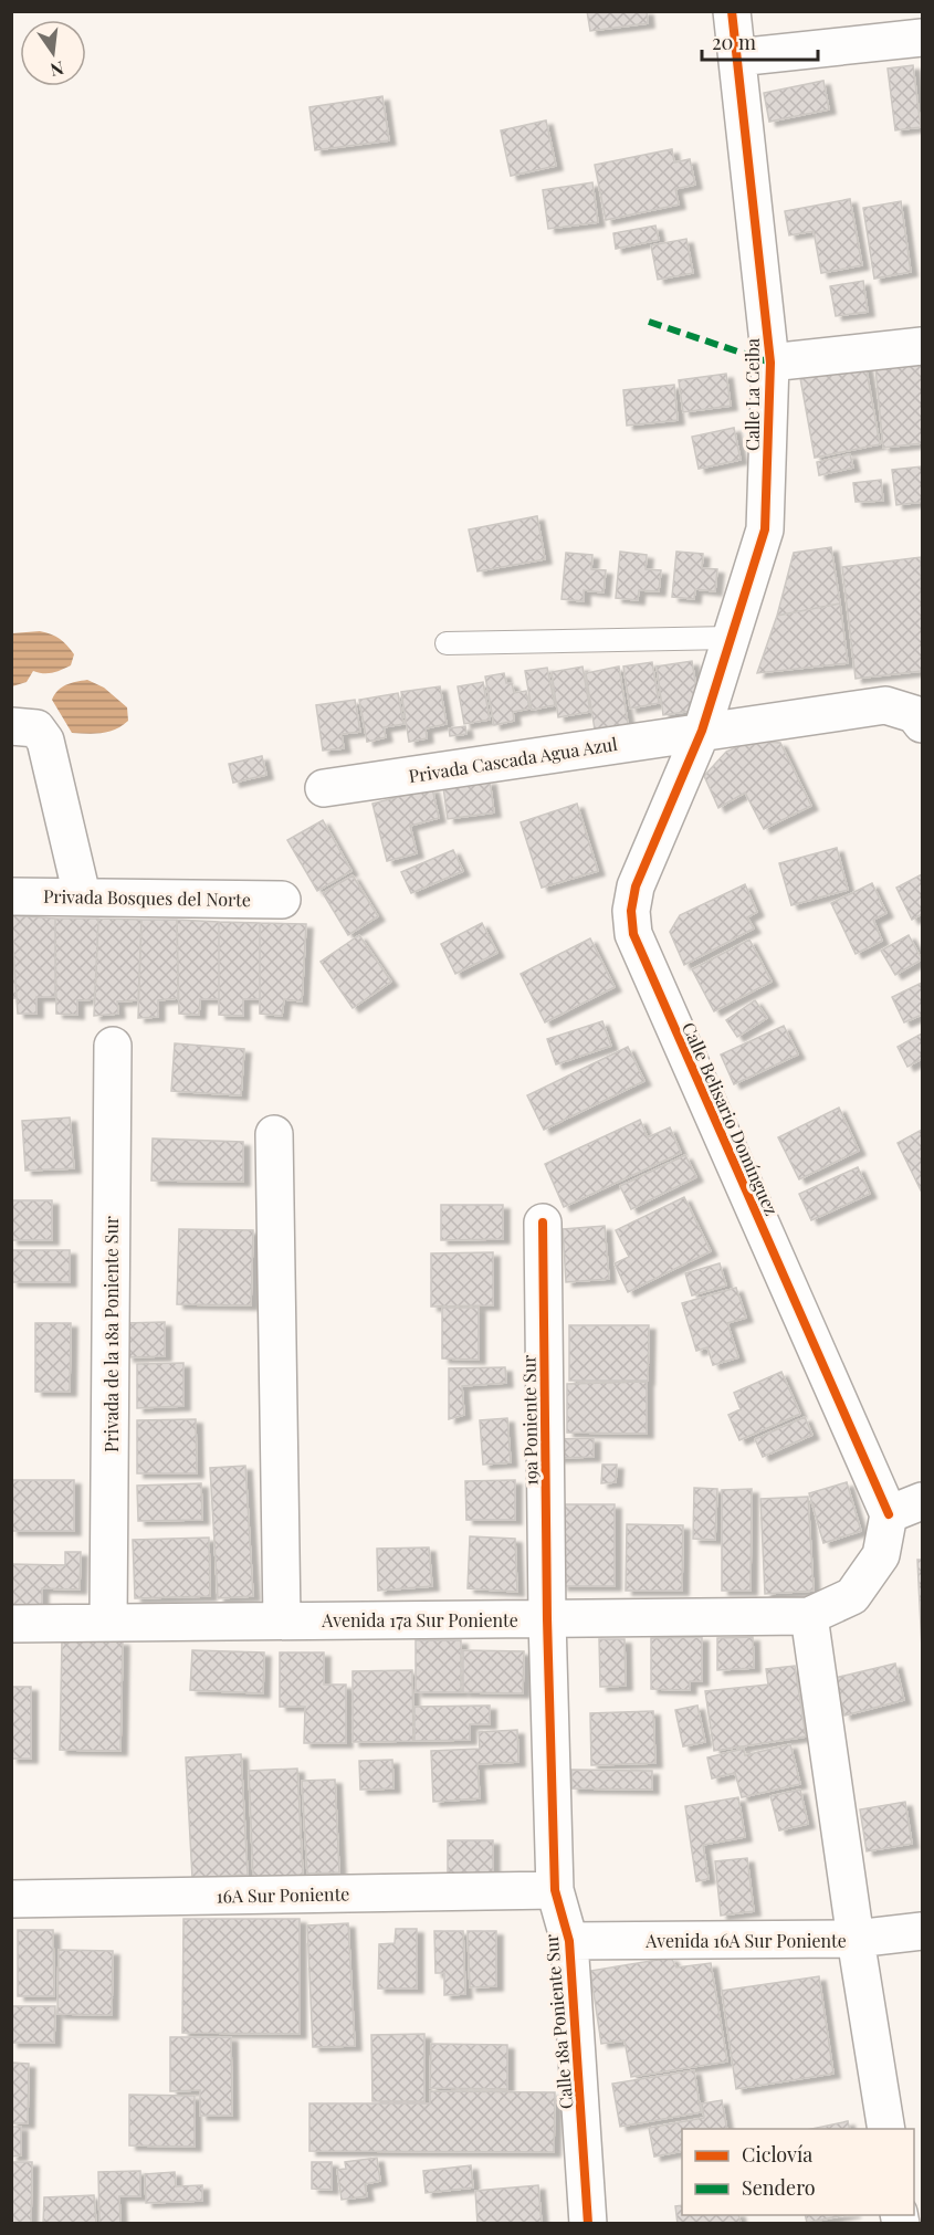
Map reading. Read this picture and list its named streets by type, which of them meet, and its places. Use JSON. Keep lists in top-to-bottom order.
{
  "streets": {
    "street": [
      "Calle La Ceiba",
      "Privada Cascada Agua Azul",
      "Privada Bosques del Norte",
      "Calle Belisario Domínguez",
      "Privada de la 18a Poniente Sur",
      "19a Poniente Sur",
      "Avenida 17a Sur Poniente",
      "16A Sur Poniente",
      "Avenida 16A Sur Poniente",
      "Calle 18a Poniente Sur"
    ]
  },
  "crossings": [
    ["Calle La Ceiba", "Privada Cascada Agua Azul"],
    ["Calle La Ceiba", "Calle Belisario Domínguez"],
    ["Privada Cascada Agua Azul", "Calle Belisario Domínguez"],
    ["Calle Belisario Domínguez", "Avenida 17a Sur Poniente"],
    ["Privada de la 18a Poniente Sur", "Avenida 17a Sur Poniente"],
    ["19a Poniente Sur", "Avenida 17a Sur Poniente"],
    ["19a Poniente Sur", "Calle 18a Poniente Sur"],
    ["Avenida 17a Sur Poniente", "Calle 18a Poniente Sur"],
    ["16A Sur Poniente", "Calle 18a Poniente Sur"],
    ["Avenida 16A Sur Poniente", "Calle 18a Poniente Sur"]
  ],
  "legend": ["Ciclovía", "Sendero"],
  "scale_bar": "20 m",
  "north": "bottom"
}
